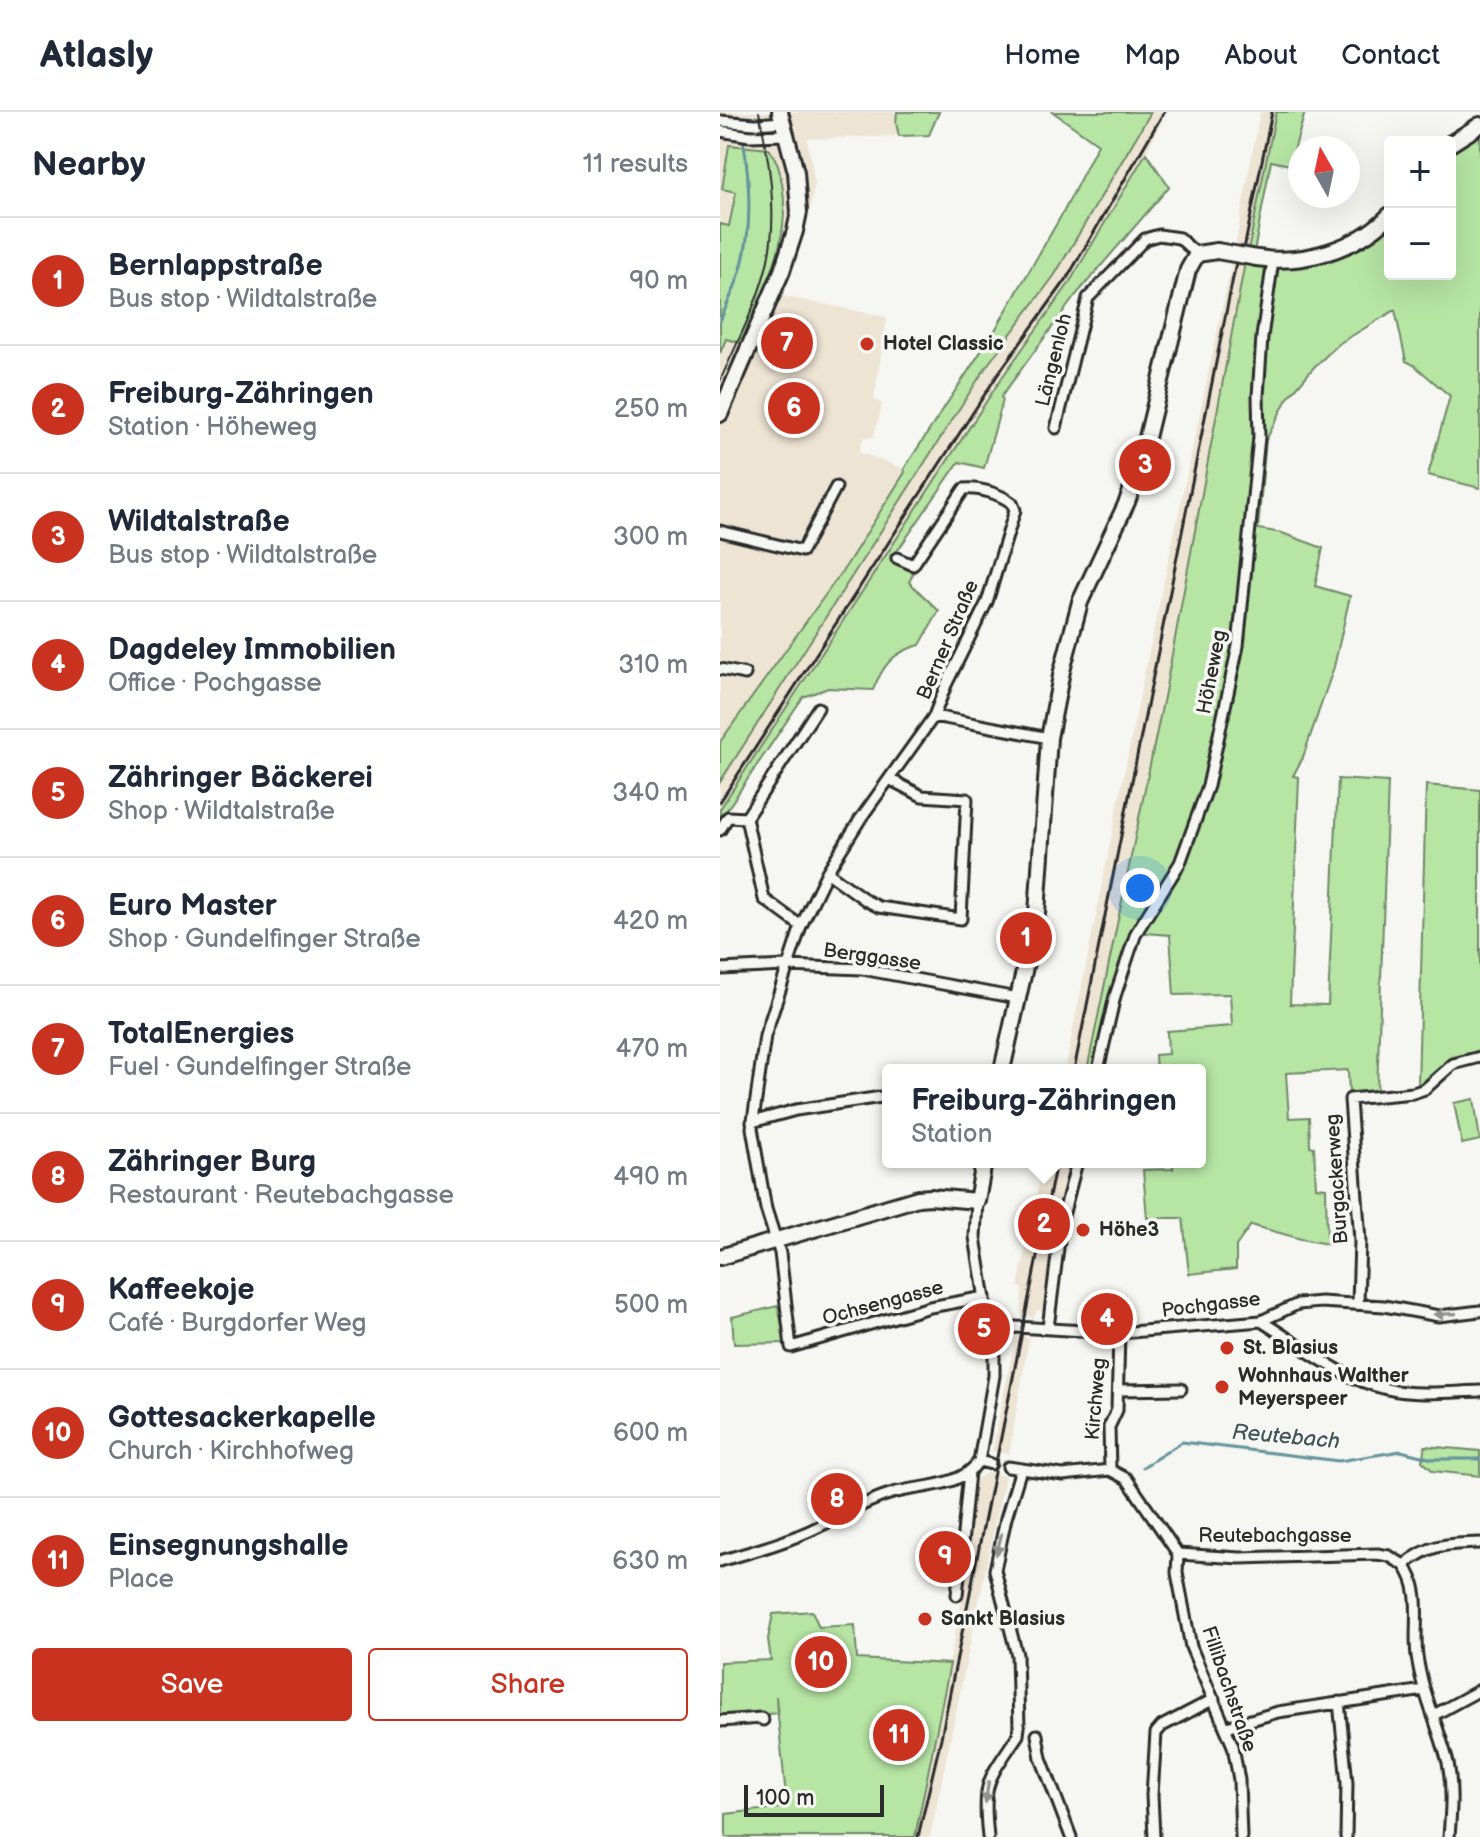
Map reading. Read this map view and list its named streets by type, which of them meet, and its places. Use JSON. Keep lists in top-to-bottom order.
{
  "streets": {
    "street": [
      "Längenloh",
      "Berner Straße",
      "Höheweg",
      "Berggasse",
      "Burgackerweg",
      "Ochsengasse",
      "Pochgasse",
      "Kirchweg",
      "Reutebachgasse",
      "Fillibachstraße"
    ]
  },
  "crossings": [
    ["Berner Straße", "Berggasse"],
    ["Berner Straße", "Ochsengasse"],
    ["Burgackerweg", "Pochgasse"],
    ["Pochgasse", "Kirchweg"],
    ["Kirchweg", "Reutebachgasse"],
    ["Reutebachgasse", "Fillibachstraße"]
  ],
  "water": ["Reutebach"],
  "places": [
    "Hotel Classic",
    "Höhe3",
    "St. Blasius",
    "Wohnhaus Walther Meyerspeer",
    "Sankt Blasius"
  ],
  "scale_bar": "100 m",
  "north": "top",
  "page": {
    "header": "Atlasly",
    "nav": [
      "Home",
      "Map",
      "About",
      "Contact"
    ],
    "heading": ["Nearby", "11 results"],
    "map_buttons": ["+", "−"],
    "list": [
      {
        "mark": "1",
        "name": "Bernlappstraße",
        "note": "Bus stop · Wildtalstraße",
        "value": "90 m"
      },
      {
        "mark": "2",
        "name": "Freiburg-Zähringen",
        "note": "Station · Höheweg",
        "value": "250 m"
      },
      {
        "mark": "3",
        "name": "Wildtalstraße",
        "note": "Bus stop · Wildtalstraße",
        "value": "300 m"
      },
      {
        "mark": "4",
        "name": "Dagdeley Immobilien",
        "note": "Office · Pochgasse",
        "value": "310 m"
      },
      {
        "mark": "5",
        "name": "Zähringer Bäckerei",
        "note": "Shop · Wildtalstraße",
        "value": "340 m"
      },
      {
        "mark": "6",
        "name": "Euro Master",
        "note": "Shop · Gundelfinger Straße",
        "value": "420 m"
      },
      {
        "mark": "7",
        "name": "TotalEnergies",
        "note": "Fuel · Gundelfinger Straße",
        "value": "470 m"
      },
      {
        "mark": "8",
        "name": "Zähringer Burg",
        "note": "Restaurant · Reutebachgasse",
        "value": "490 m"
      },
      {
        "mark": "9",
        "name": "Kaffeekoje",
        "note": "Café · Burgdorfer Weg",
        "value": "500 m"
      },
      {
        "mark": "10",
        "name": "Gottesackerkapelle",
        "note": "Church · Kirchhofweg",
        "value": "600 m"
      },
      {
        "mark": "11",
        "name": "Einsegnungshalle",
        "note": "Place",
        "value": "630 m"
      }
    ],
    "pins": [
      "7",
      "6",
      "3",
      "1",
      "2",
      "4",
      "5",
      "8",
      "9",
      "10",
      "11"
    ],
    "popup": ["Freiburg-Zähringen", "Station"],
    "buttons": ["Save", "Share"],
    "scale": "100 m"
  }
}
